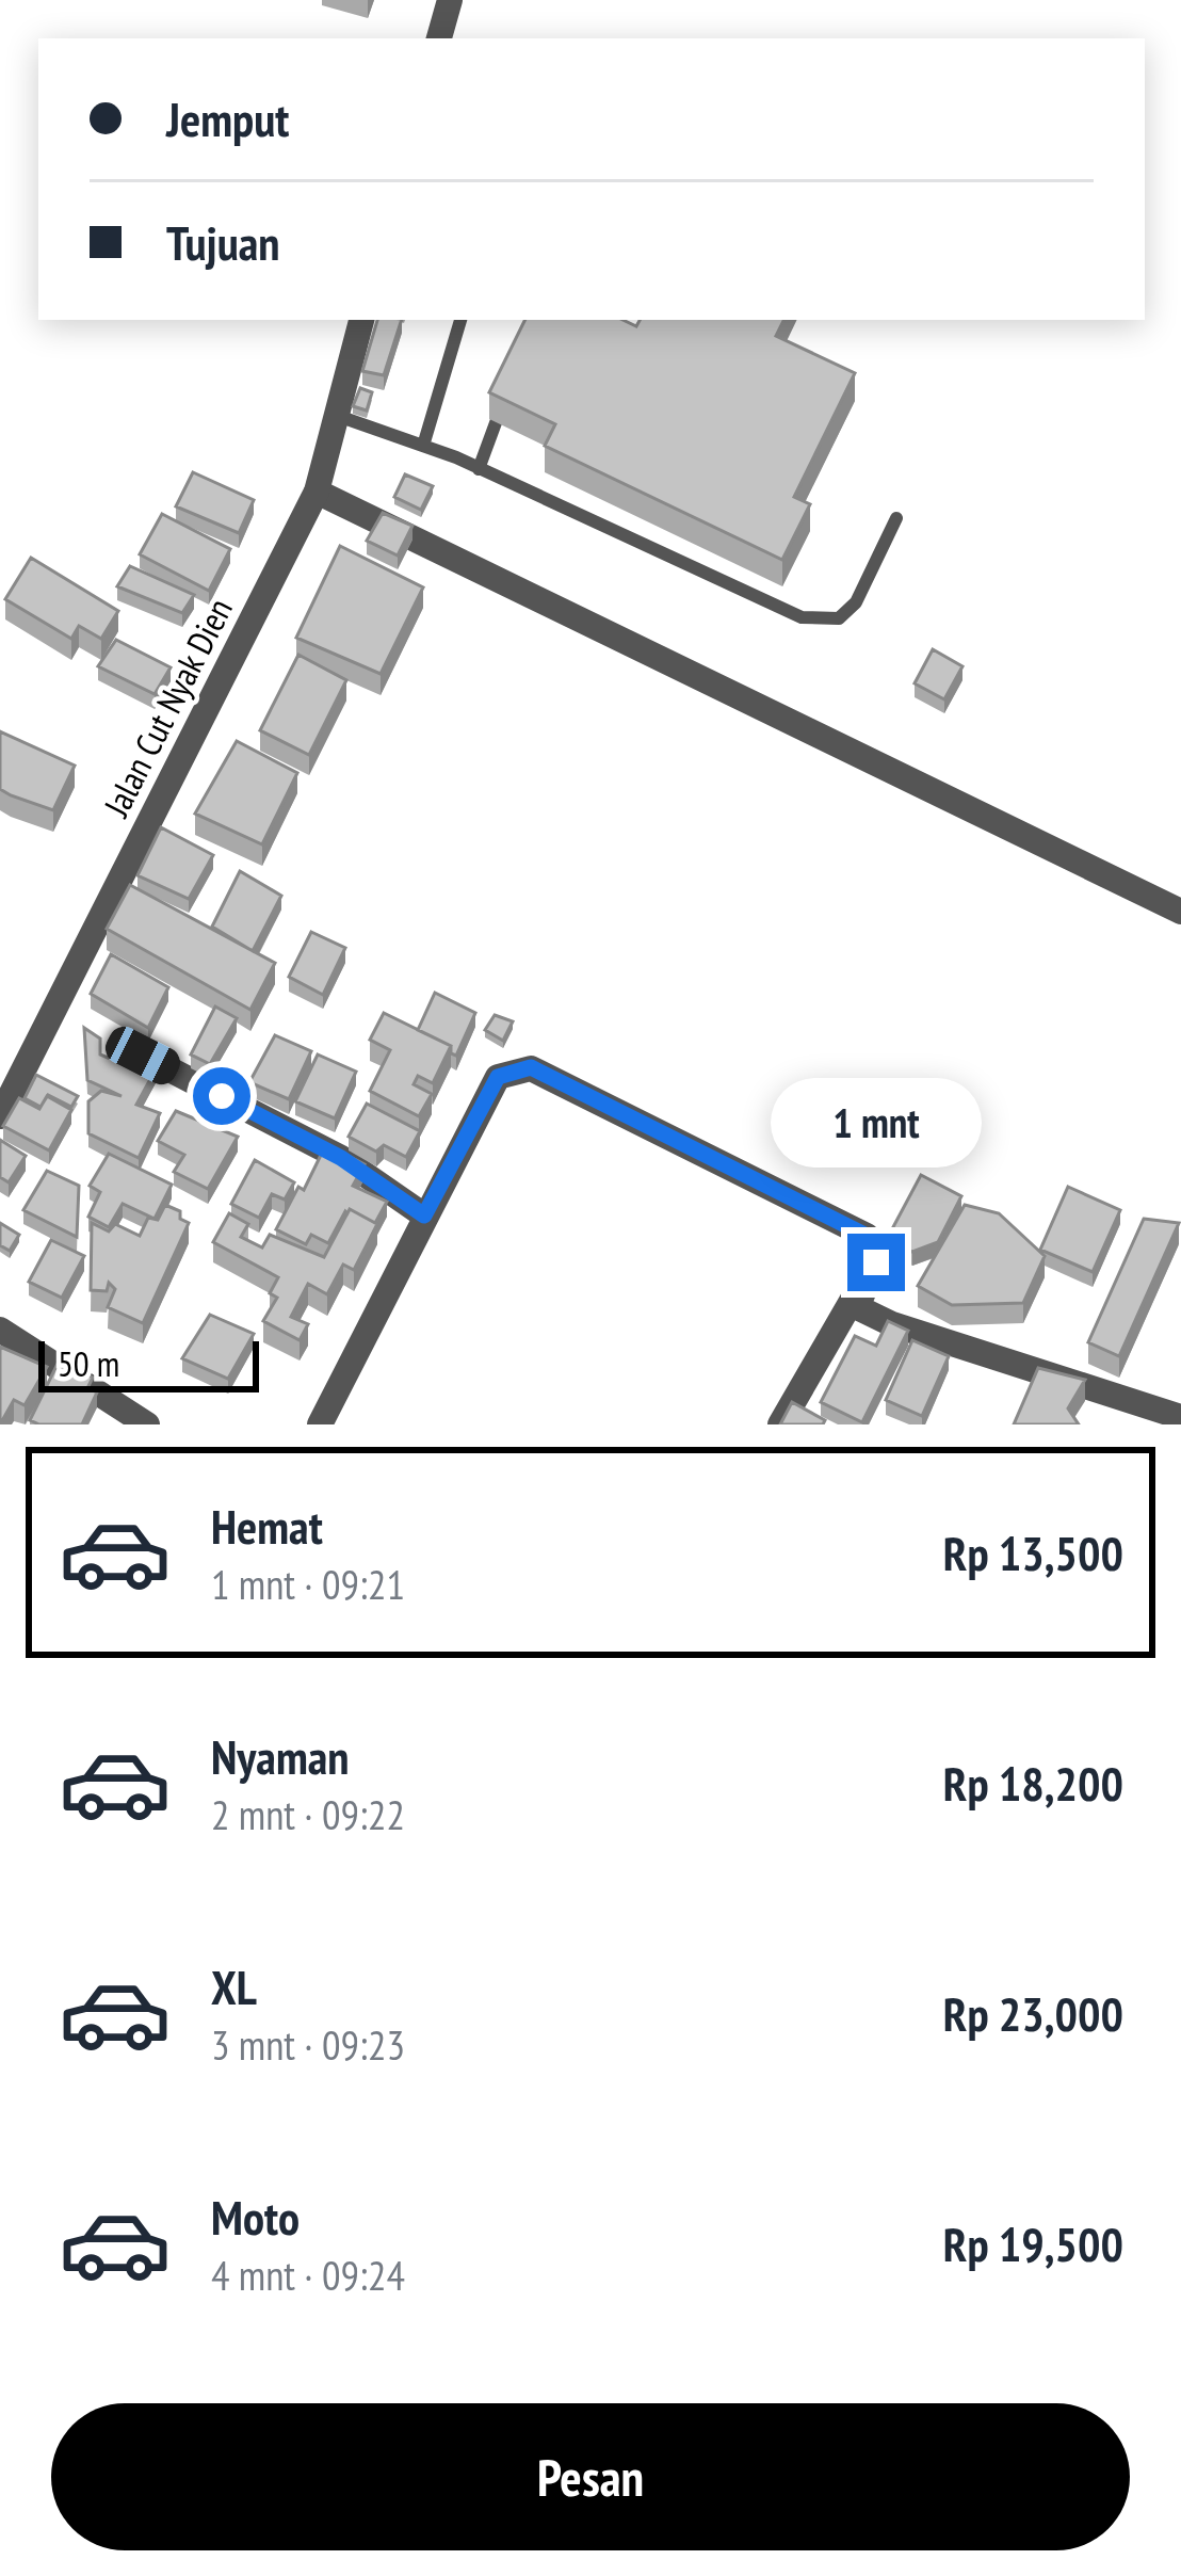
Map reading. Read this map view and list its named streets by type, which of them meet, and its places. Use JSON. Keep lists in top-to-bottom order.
{
  "streets": {
    "street": ["Jalan Cut Nyak Dien"]
  },
  "scale_bar": "50 m",
  "page": {
    "banner": ["Jemput", "Tujuan"],
    "bubble": "1 mnt",
    "scale": "50 m",
    "list": [
      {
        "name": "Hemat",
        "note": "1 mnt · 09:21",
        "value": "Rp 13,500"
      },
      {
        "name": "Nyaman",
        "note": "2 mnt · 09:22",
        "value": "Rp 18,200"
      },
      {
        "name": "XL",
        "note": "3 mnt · 09:23",
        "value": "Rp 23,000"
      },
      {
        "name": "Moto",
        "note": "4 mnt · 09:24",
        "value": "Rp 19,500"
      }
    ],
    "buttons": "Pesan"
  }
}
